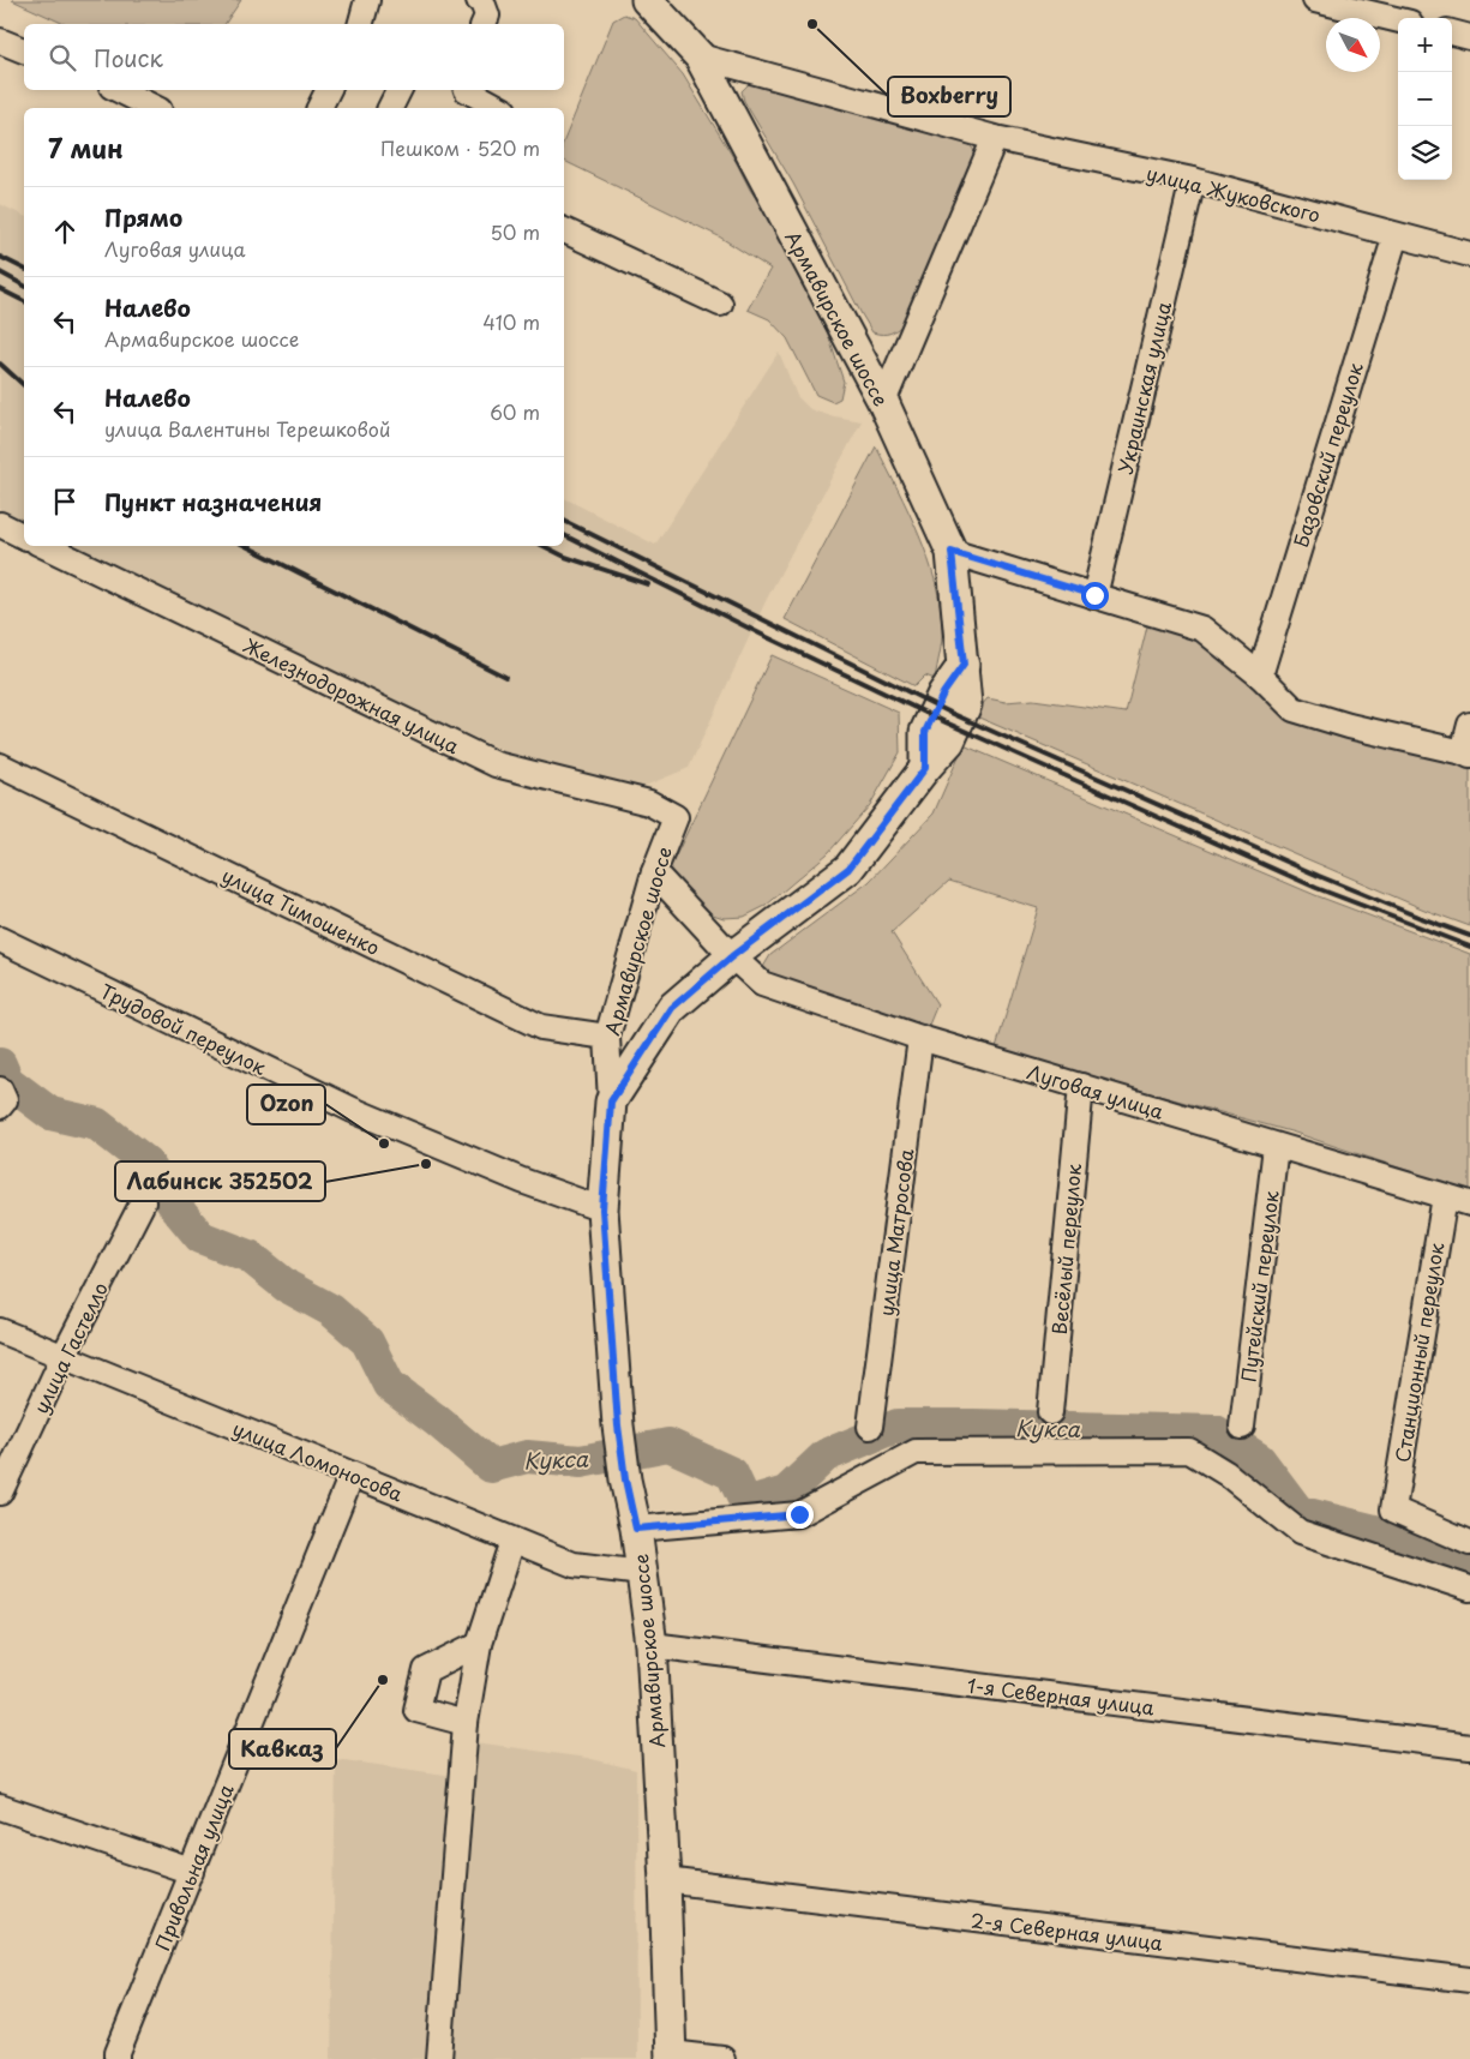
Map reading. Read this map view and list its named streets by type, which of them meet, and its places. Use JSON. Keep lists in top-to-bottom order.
{
  "streets": {
    "main road": ["Армавирское шоссе"],
    "street": [
      "улица Жуковского",
      "Украинская улица",
      "Базовский переулок",
      "Железнодорожная улица",
      "улица Тимошенко",
      "Трудовой переулок",
      "Луговая улица",
      "улица Матросова",
      "Весёлый переулок",
      "Путейский переулок",
      "улица Гастелло",
      "Станционный переулок",
      "улица Ломоносова",
      "1-я Северная улица",
      "Привольная улица",
      "2-я Северная улица"
    ]
  },
  "crossings": [
    ["улица Жуковского", "Армавирское шоссе"],
    ["улица Жуковского", "Украинская улица"],
    ["улица Жуковского", "Базовский переулок"],
    ["Армавирское шоссе", "Железнодорожная улица"],
    ["Армавирское шоссе", "улица Тимошенко"],
    ["Армавирское шоссе", "Трудовой переулок"],
    ["Армавирское шоссе", "Луговая улица"],
    ["Армавирское шоссе", "улица Ломоносова"],
    ["Армавирское шоссе", "1-я Северная улица"],
    ["Армавирское шоссе", "2-я Северная улица"],
    ["Луговая улица", "улица Матросова"],
    ["Луговая улица", "Весёлый переулок"],
    ["Луговая улица", "Путейский переулок"],
    ["Луговая улица", "Станционный переулок"],
    ["улица Гастелло", "улица Ломоносова"],
    ["улица Ломоносова", "Привольная улица"]
  ],
  "water": ["Кукса"],
  "places": [
    "Boxberry",
    "Ozon",
    "Лабинск 352502",
    "Кавказ"
  ],
  "north": "bottom right",
  "page": {
    "map_buttons": ["+", "−"],
    "search": "Поиск",
    "heading": ["7 мин", "Пешком · 520 m"],
    "list": [
      ["Прямо", "Луговая улица", "50 m"],
      ["Налево", "Армавирское шоссе", "410 m"],
      ["Налево", "улица Валентины Терешковой", "60 m"],
      "Пункт назначения"
    ]
  }
}
